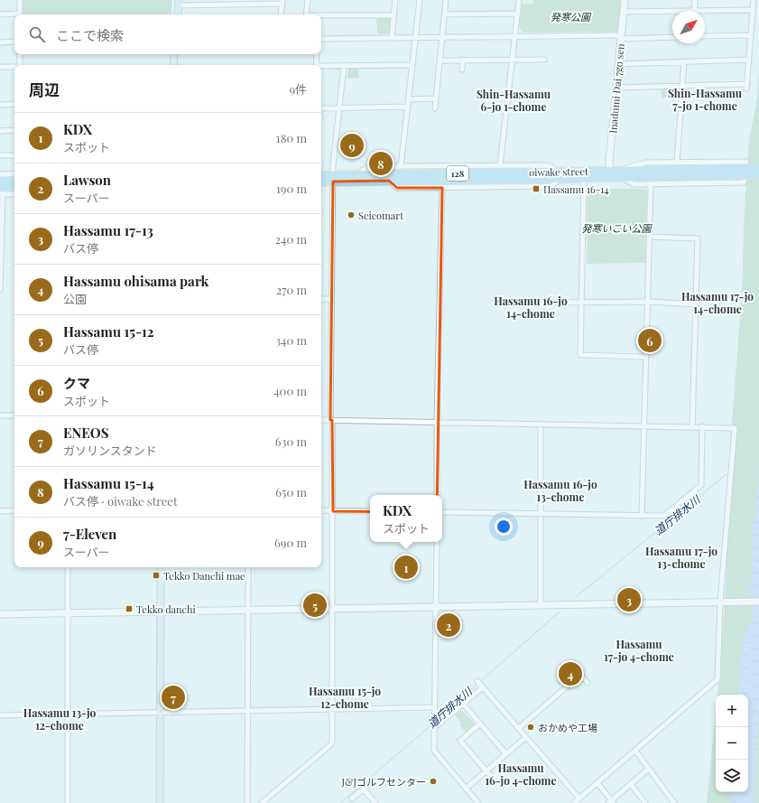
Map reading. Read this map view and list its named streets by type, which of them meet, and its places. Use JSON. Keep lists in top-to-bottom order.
{
  "streets": {
    "main road": ["oiwake street", "128"],
    "street": ["Inadumi Dai 7go sen"]
  },
  "crossings": [
    ["Inadumi Dai 7go sen", "oiwake street"],
    ["Inadumi Dai 7go sen", "128"],
    ["oiwake street", "128"]
  ],
  "districts": [
    "Shin-Hassamu 7-jo 1-chome",
    "Shin-Hassamu 6-jo 1-chome",
    "Hassamu 17-jo 14-chome",
    "Hassamu 16-jo 14-chome",
    "Hassamu 16-jo 13-chome",
    "Hassamu 17-jo 13-chome",
    "Hassamu 17-jo 4-chome",
    "Hassamu 15-jo 12-chome",
    "Hassamu 13-jo 12-chome",
    "Hassamu 16-jo 4-chome"
  ],
  "water": ["道庁排水川"],
  "parks": ["発寒公園", "発寒いこい公園"],
  "places": {
    "transit": ["Hassamu 16-14", "Tekko Danchi mae", "Tekko danchi"],
    "other": ["Seicomart", "おかめや工場", "J&Jゴルフセンター"]
  },
  "north": "top right",
  "page": {
    "search": "ここで検索",
    "heading": ["周辺", "9件"],
    "list": [
      {
        "mark": "1",
        "name": "KDX",
        "note": "スポット",
        "value": "180 m"
      },
      {
        "mark": "2",
        "name": "Lawson",
        "note": "スーパー",
        "value": "190 m"
      },
      {
        "mark": "3",
        "name": "Hassamu 17-13",
        "note": "バス停",
        "value": "240 m"
      },
      {
        "mark": "4",
        "name": "Hassamu ohisama park",
        "note": "公園",
        "value": "270 m"
      },
      {
        "mark": "5",
        "name": "Hassamu 15-12",
        "note": "バス停",
        "value": "340 m"
      },
      {
        "mark": "6",
        "name": "クマ",
        "note": "スポット",
        "value": "400 m"
      },
      {
        "mark": "7",
        "name": "ENEOS",
        "note": "ガソリンスタンド",
        "value": "630 m"
      },
      {
        "mark": "8",
        "name": "Hassamu 15-14",
        "note": "バス停 · oiwake street",
        "value": "650 m"
      },
      {
        "mark": "9",
        "name": "7-Eleven",
        "note": "スーパー",
        "value": "690 m"
      }
    ],
    "pins": [
      "9",
      "8",
      "6",
      "1",
      "3",
      "5",
      "2",
      "4",
      "7"
    ],
    "popup": ["KDX", "スポット"],
    "map_buttons": ["+", "−"]
  }
}
